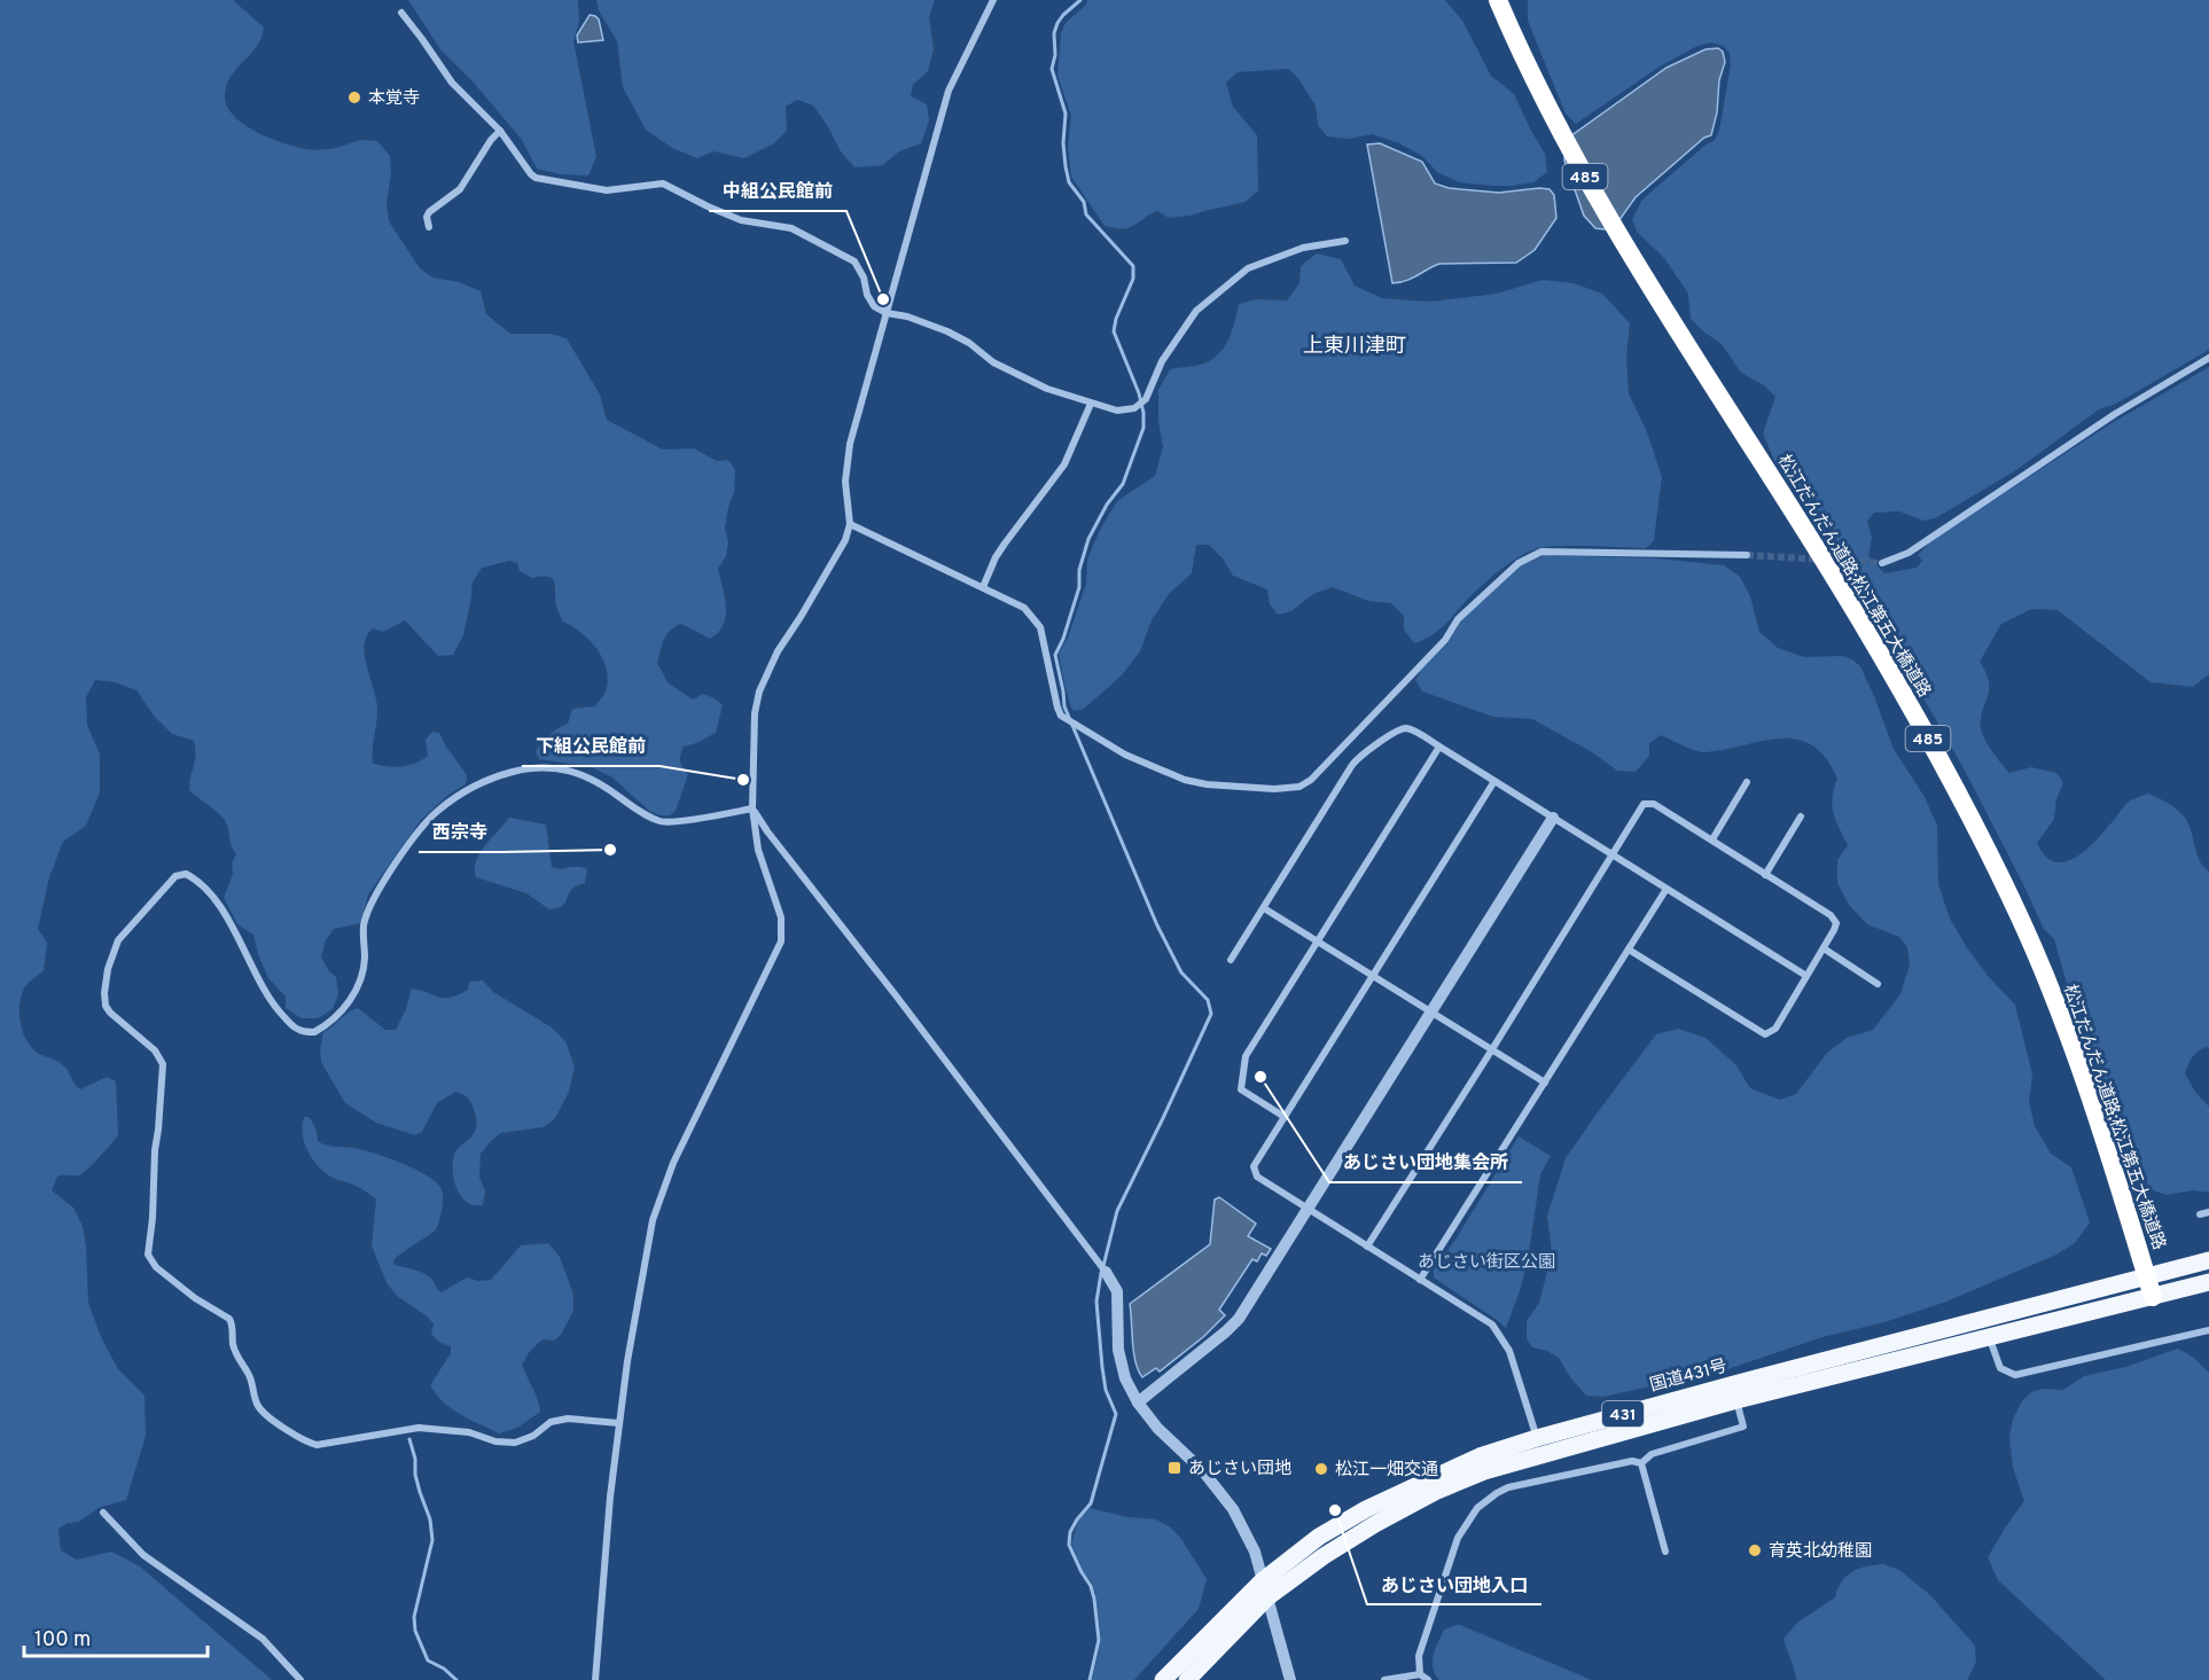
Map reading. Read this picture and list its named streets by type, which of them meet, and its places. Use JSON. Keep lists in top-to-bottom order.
{
  "streets": {
    "highway": [
      "485",
      "松江だんだん道路;松江第五大橋道路",
      "国道431号",
      "431"
    ]
  },
  "crossings": [
    ["485", "松江だんだん道路;松江第五大橋道路"],
    ["485", "国道431号"],
    ["松江だんだん道路;松江第五大橋道路", "国道431号"]
  ],
  "districts": ["上東川津町"],
  "parks": ["あじさい街区公園"],
  "places": {
    "other": [
      "本覚寺",
      "中組公民館前",
      "下組公民館前",
      "西宗寺",
      "あじさい団地集会所",
      "松江一畑交通",
      "あじさい団地入口",
      "育英北幼稚園"
    ],
    "transit": ["あじさい団地"]
  },
  "scale_bar": "100 m"
}
